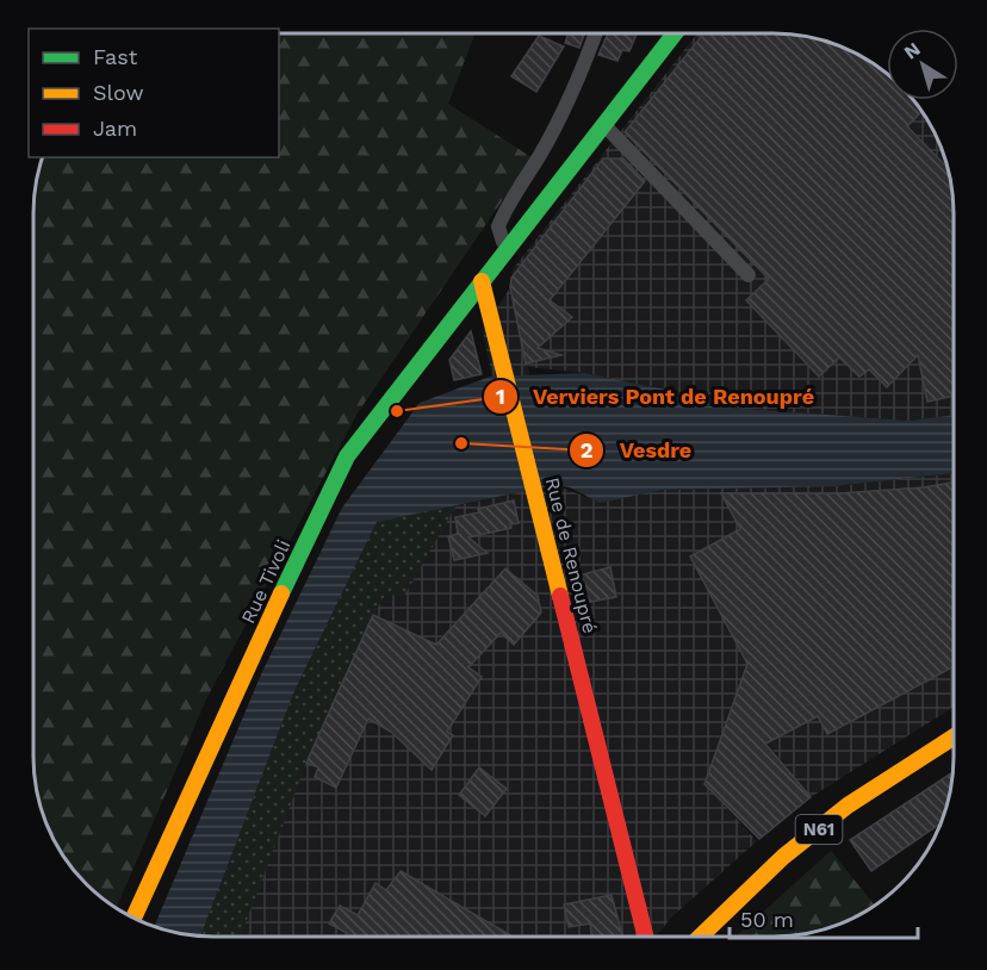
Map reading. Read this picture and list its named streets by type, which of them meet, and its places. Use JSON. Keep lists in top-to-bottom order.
{
  "streets": {
    "street": ["Rue de Renoupré", "Rue Tivoli", "N61"]
  },
  "crossings": [
    ["Rue de Renoupré", "Rue Tivoli"]
  ],
  "places": ["Verviers Pont de Renoupré", "Vesdre"],
  "legend": ["Fast", "Slow", "Jam"],
  "scale_bar": "50 m",
  "north": "top left"
}
